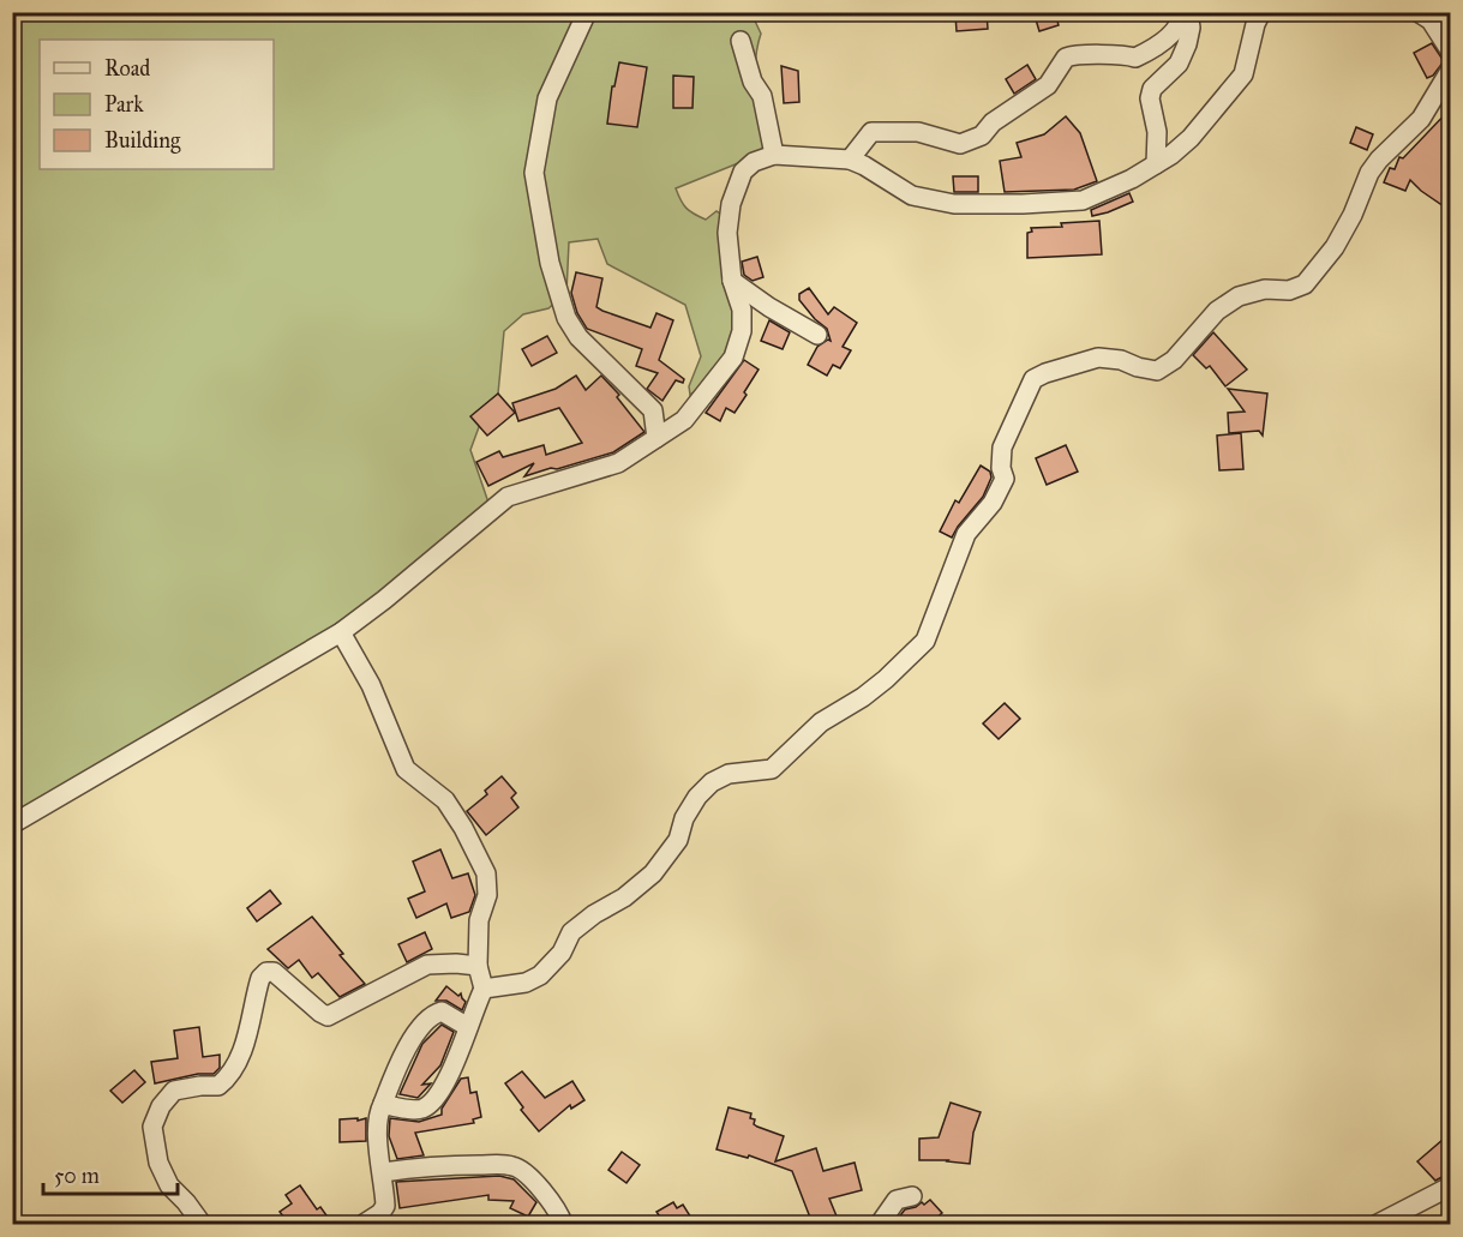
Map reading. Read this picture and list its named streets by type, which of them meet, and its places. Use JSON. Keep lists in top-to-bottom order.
{
  "legend": ["Road", "Park", "Building"],
  "scale_bar": "50 m"
}
